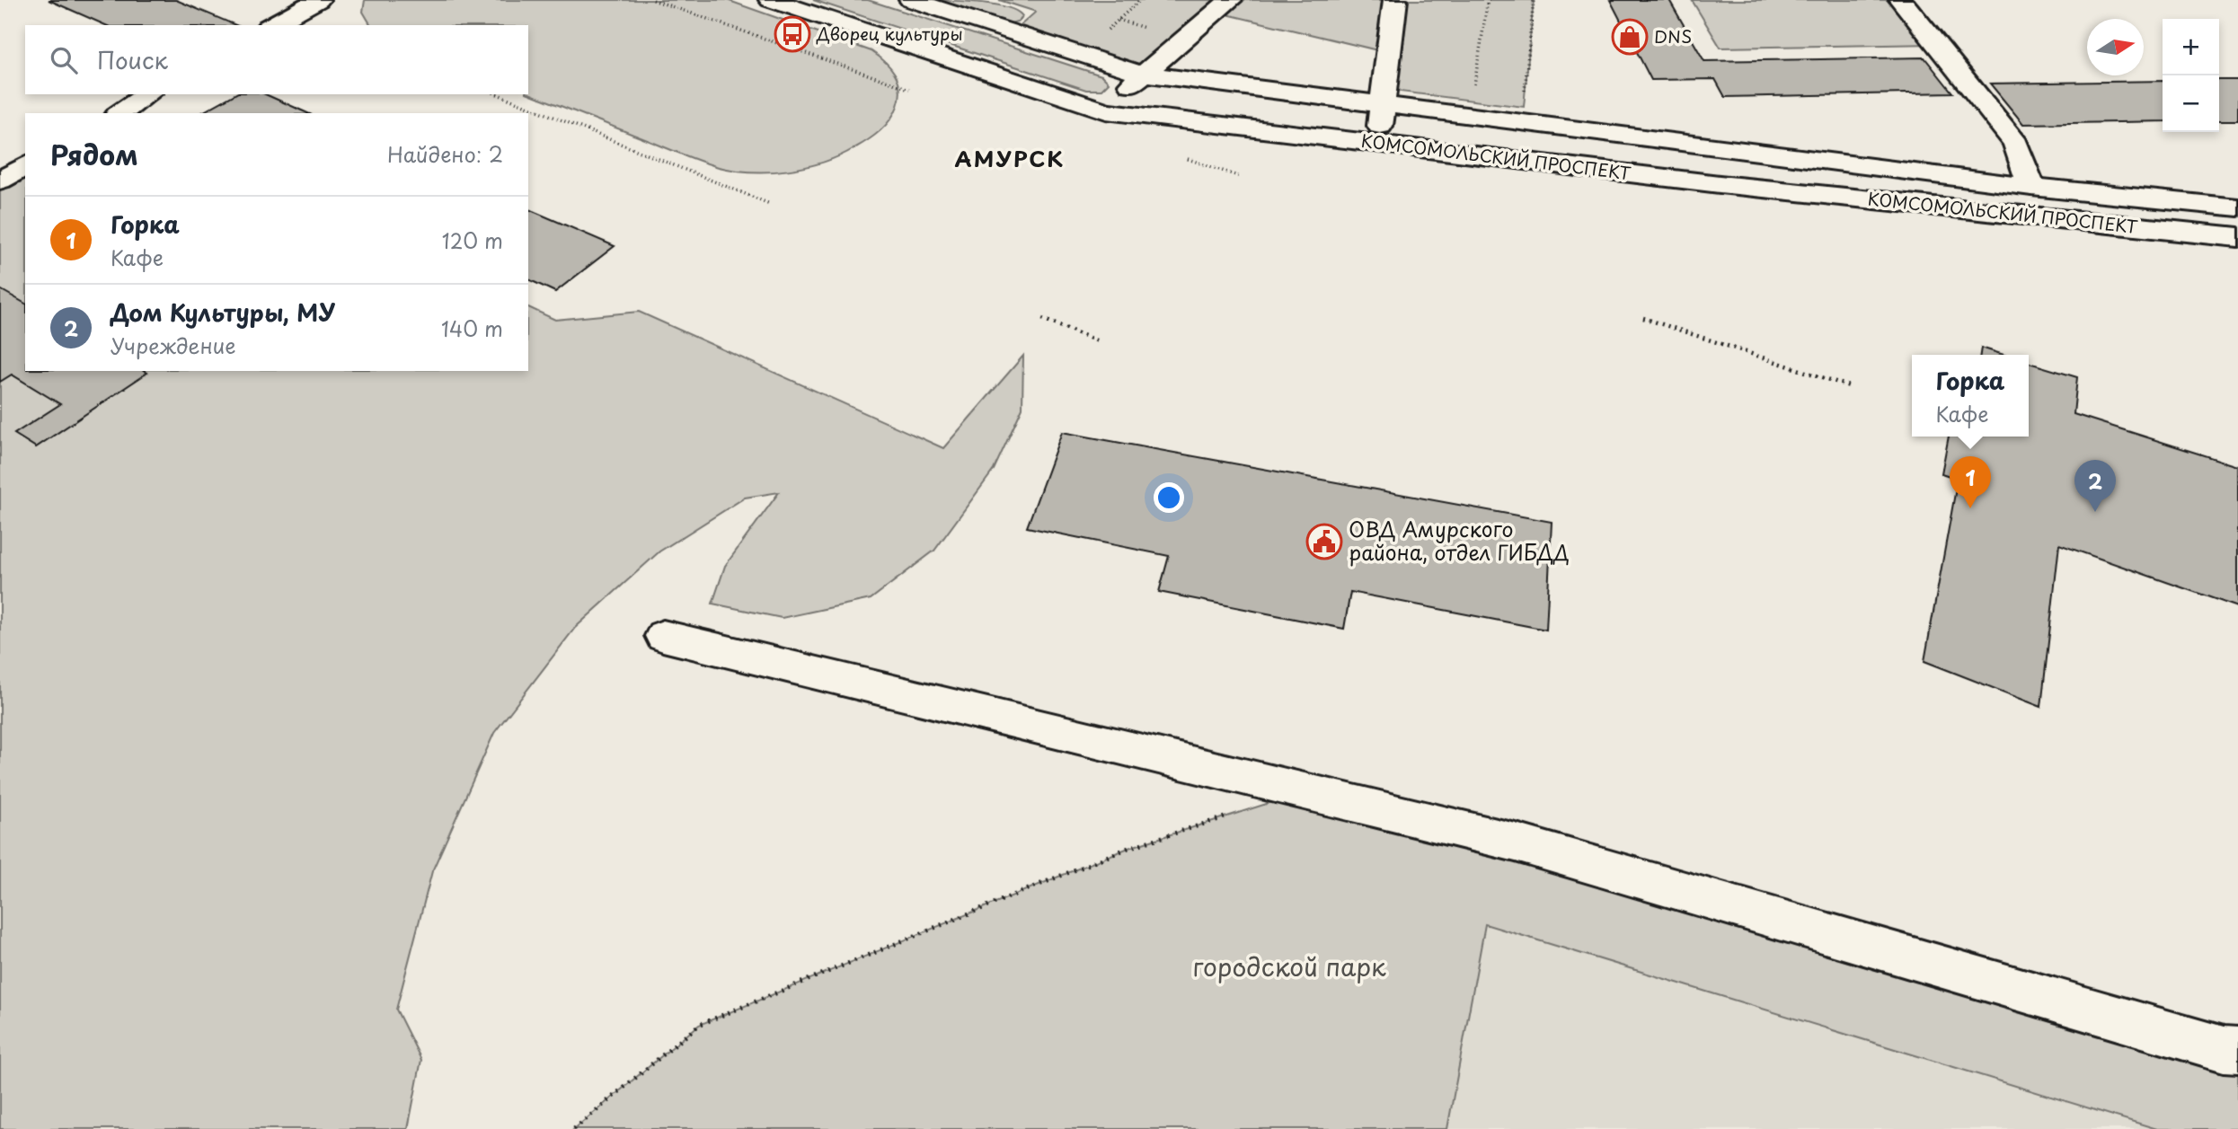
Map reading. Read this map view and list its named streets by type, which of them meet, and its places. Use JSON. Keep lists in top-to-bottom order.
{
  "streets": {
    "street": ["КОМСОМОЛЬСКИЙ ПРОСПЕКТ"]
  },
  "districts": ["АМУРСК"],
  "parks": ["городской парк"],
  "places": {
    "bus stop": ["Дворец культуры"],
    "shop": ["DNS"],
    "public building": ["ОВД Амурского района, отдел ГИБДД"]
  },
  "north": "right",
  "page": {
    "map_buttons": ["+", "−"],
    "search": "Поиск",
    "heading": ["Рядом", "Найдено: 2"],
    "list": [
      {
        "mark": "1",
        "name": "Горка",
        "note": "Кафе",
        "value": "120 m"
      },
      {
        "mark": "2",
        "name": "Дом Культуры, МУ",
        "note": "Учреждение",
        "value": "140 m"
      }
    ],
    "popup": ["Горка", "Кафе"],
    "pins": ["1", "2"]
  }
}
